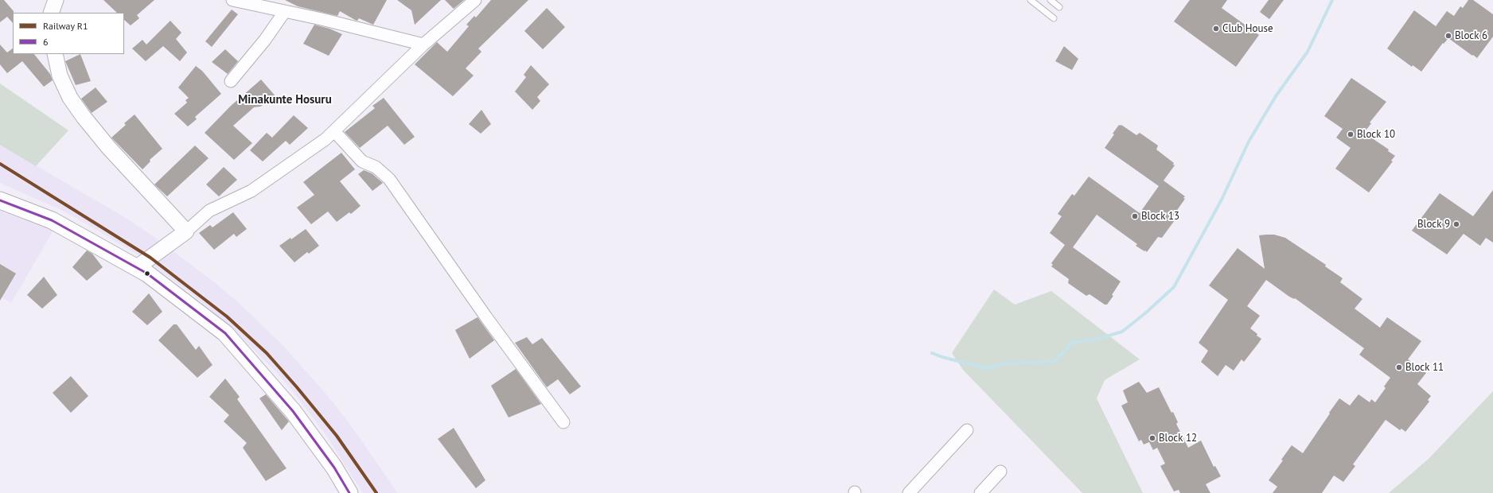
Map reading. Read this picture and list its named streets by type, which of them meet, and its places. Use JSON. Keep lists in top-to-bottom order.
{
  "districts": ["Minakunte Hosuru"],
  "places": [
    "Club House",
    "Block 6",
    "Block 10",
    "Block 13",
    "Block 9",
    "Block 11",
    "Block 12"
  ],
  "lines": ["rail line R1", "transit line 6"],
  "legend": ["Railway R1", "6"]
}
